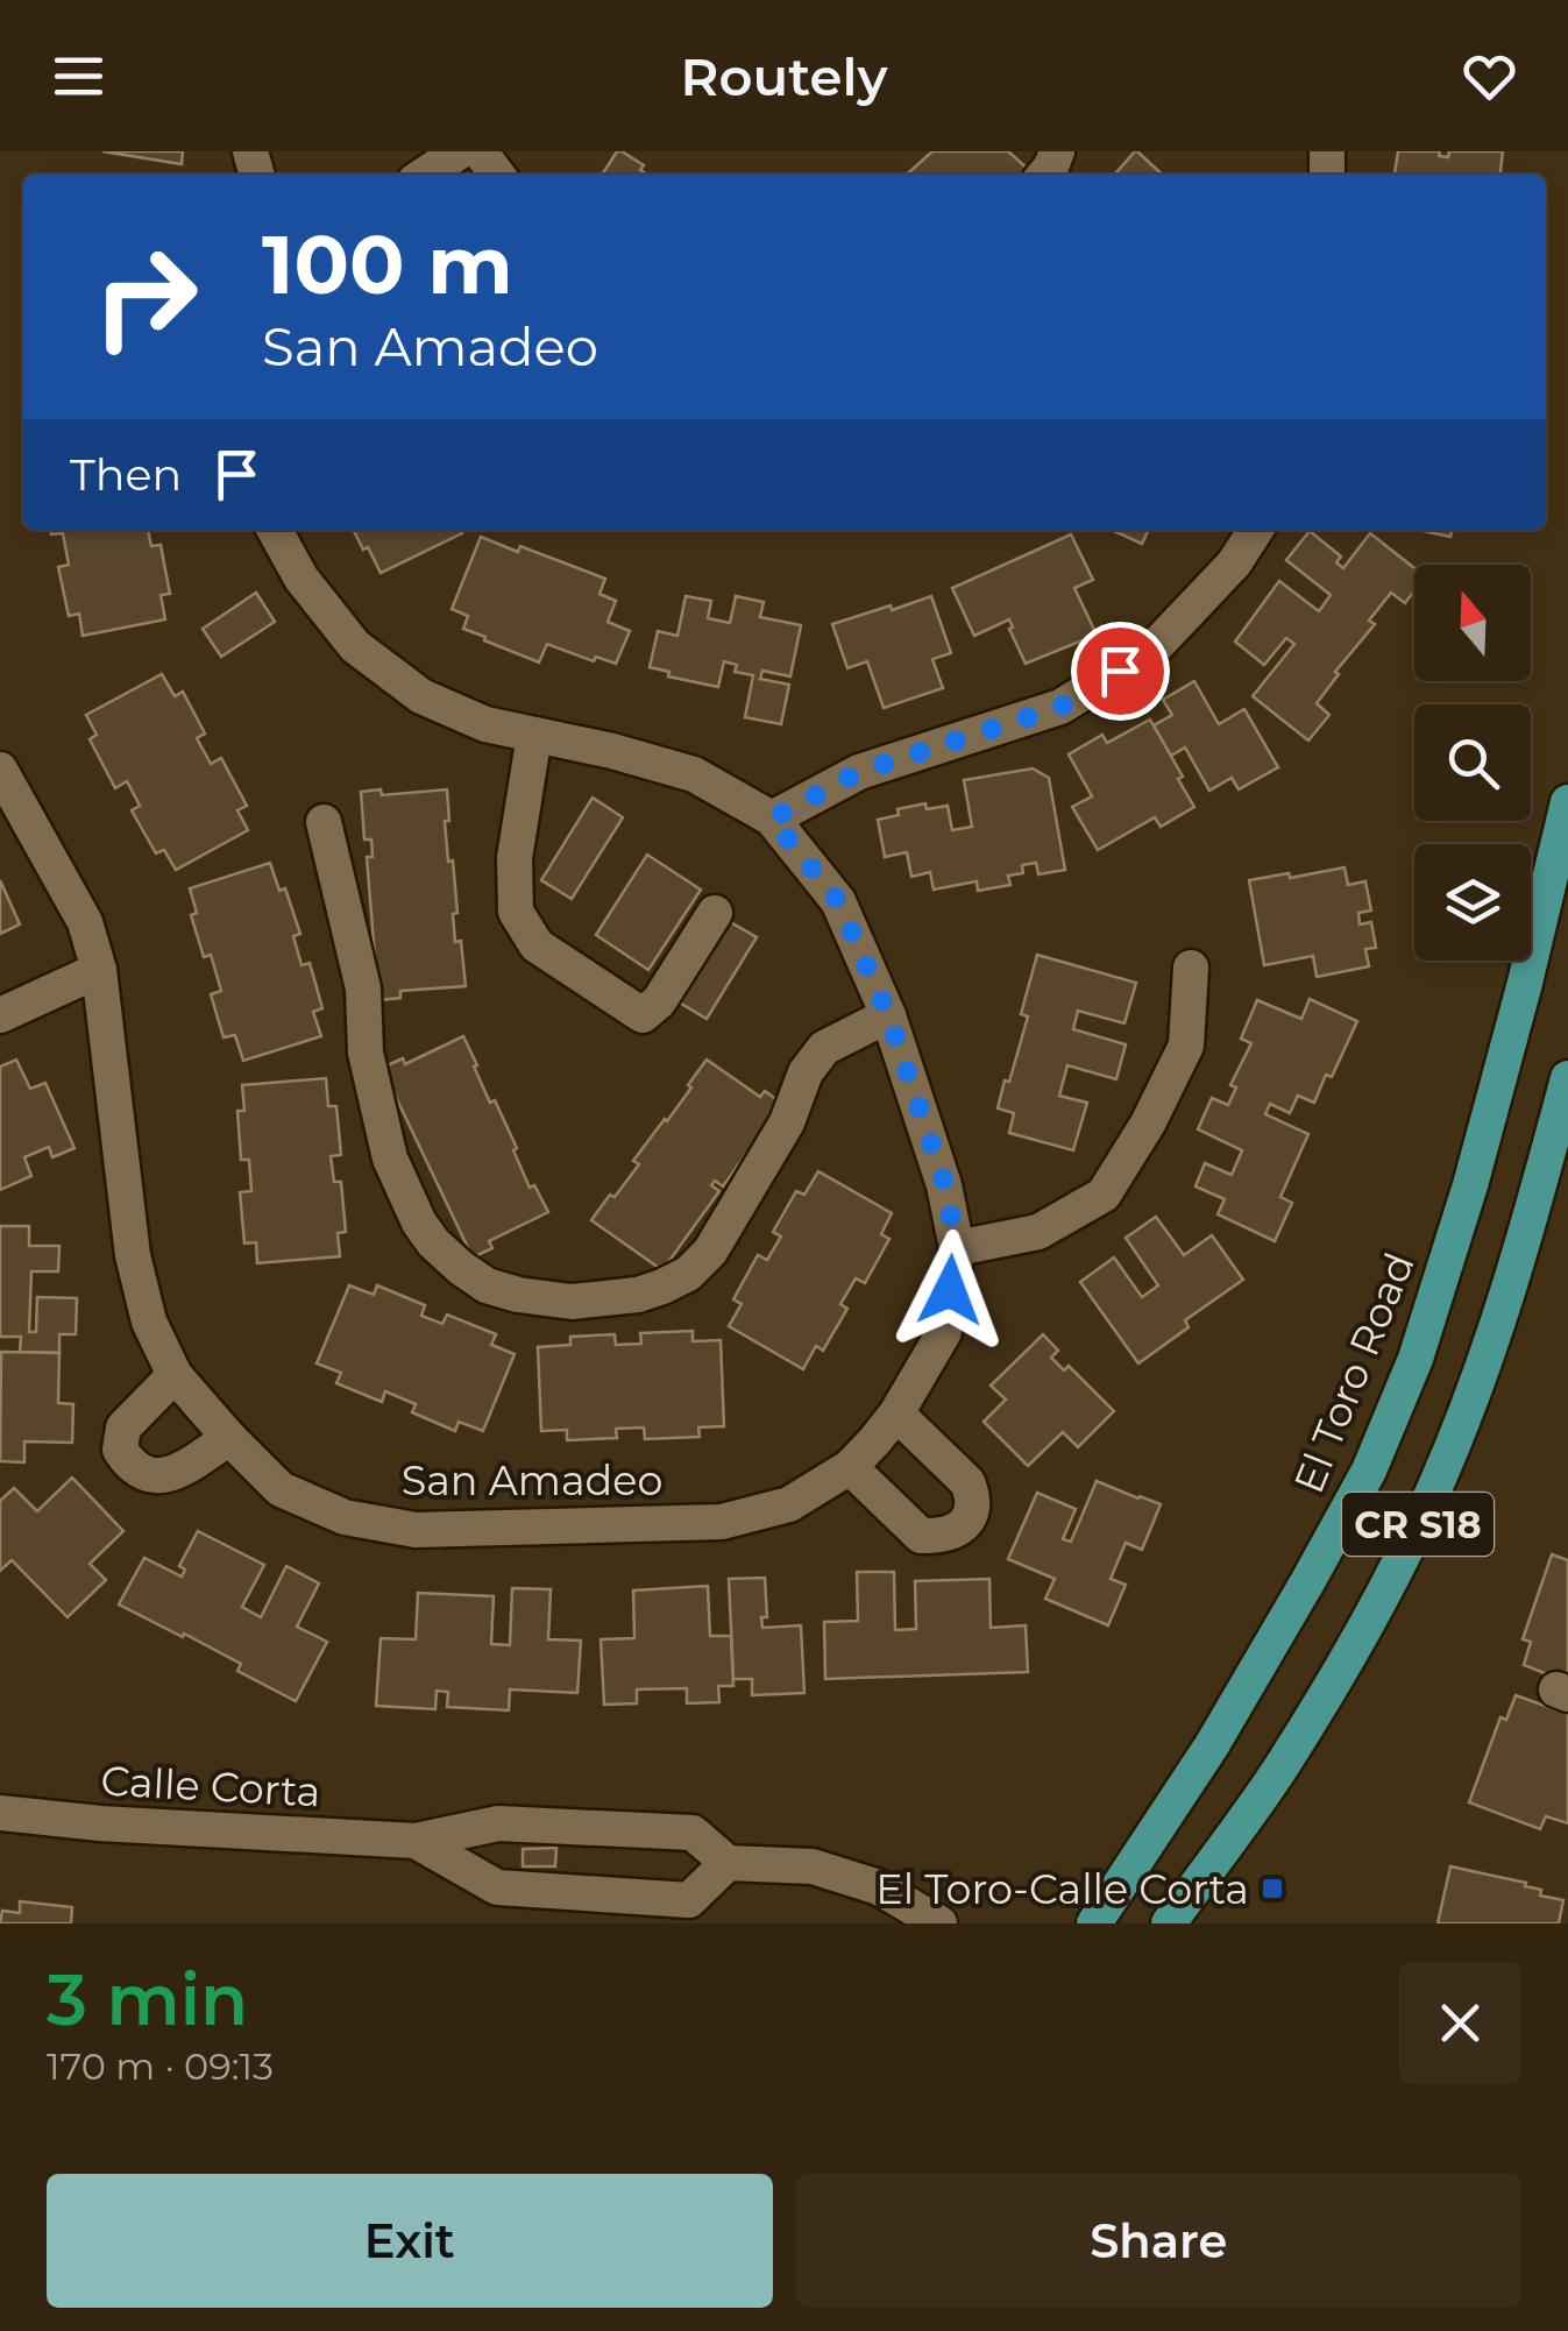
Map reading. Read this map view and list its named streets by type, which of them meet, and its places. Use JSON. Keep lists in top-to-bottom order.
{
  "streets": {
    "main road": ["El Toro Road", "CR S18"],
    "street": ["San Amadeo", "Calle Corta"]
  },
  "places": {
    "transit": ["El Toro-Calle Corta"]
  },
  "north": "top",
  "page": {
    "header": "Routely",
    "turn": ["100 m", "San Amadeo"],
    "then": "Then",
    "heading": ["3 min", "170 m · 09:13"],
    "buttons": ["Exit", "Share"]
  }
}
